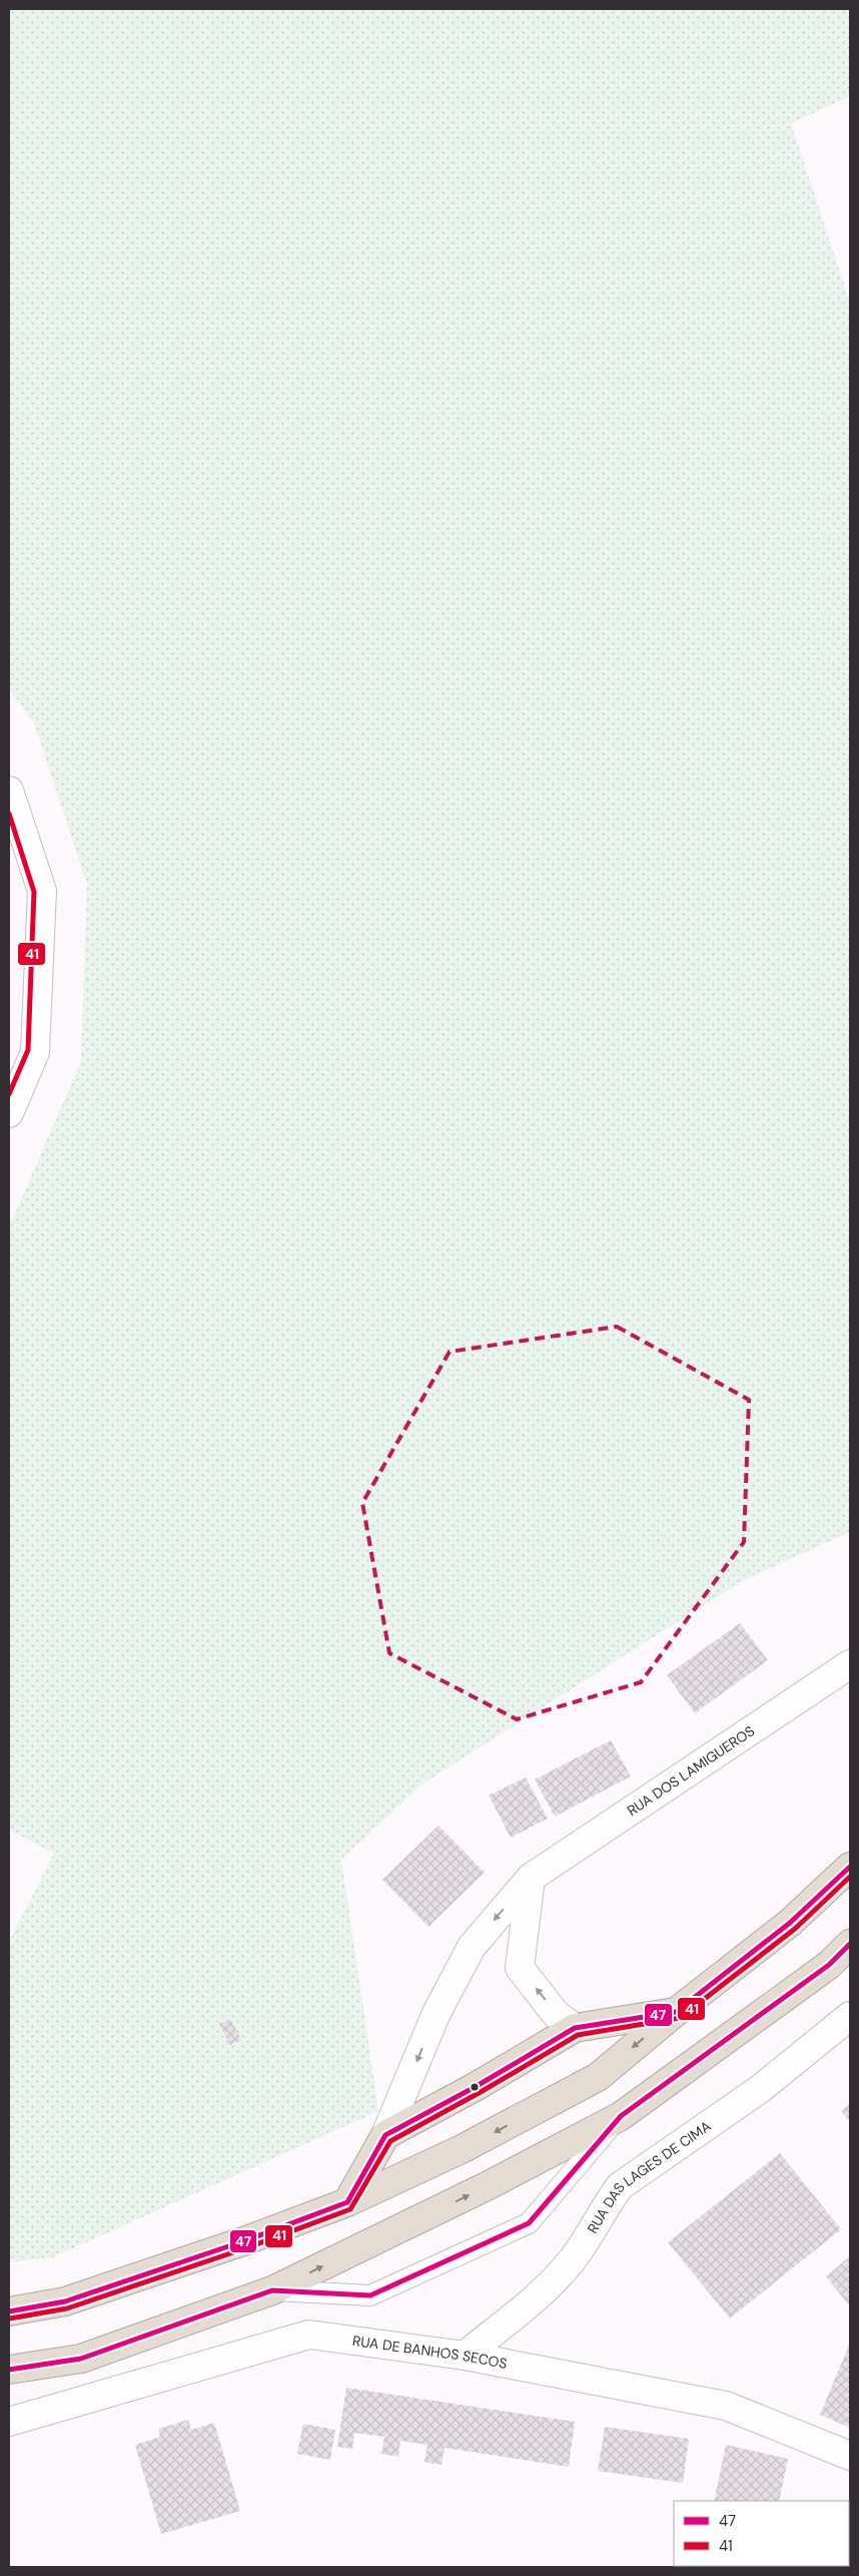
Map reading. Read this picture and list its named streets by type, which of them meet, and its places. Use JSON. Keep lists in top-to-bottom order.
{
  "streets": {
    "street": ["RUA DOS LAMIGUEROS", "RUA DAS LAGES DE CIMA", "RUA DE BANHOS SECOS"]
  },
  "crossings": [
    ["RUA DAS LAGES DE CIMA", "RUA DE BANHOS SECOS"]
  ],
  "one_way": ["RUA DOS LAMIGUEROS"],
  "lines": ["transit line 41", "transit line 47"],
  "legend": ["47", "41"]
}
